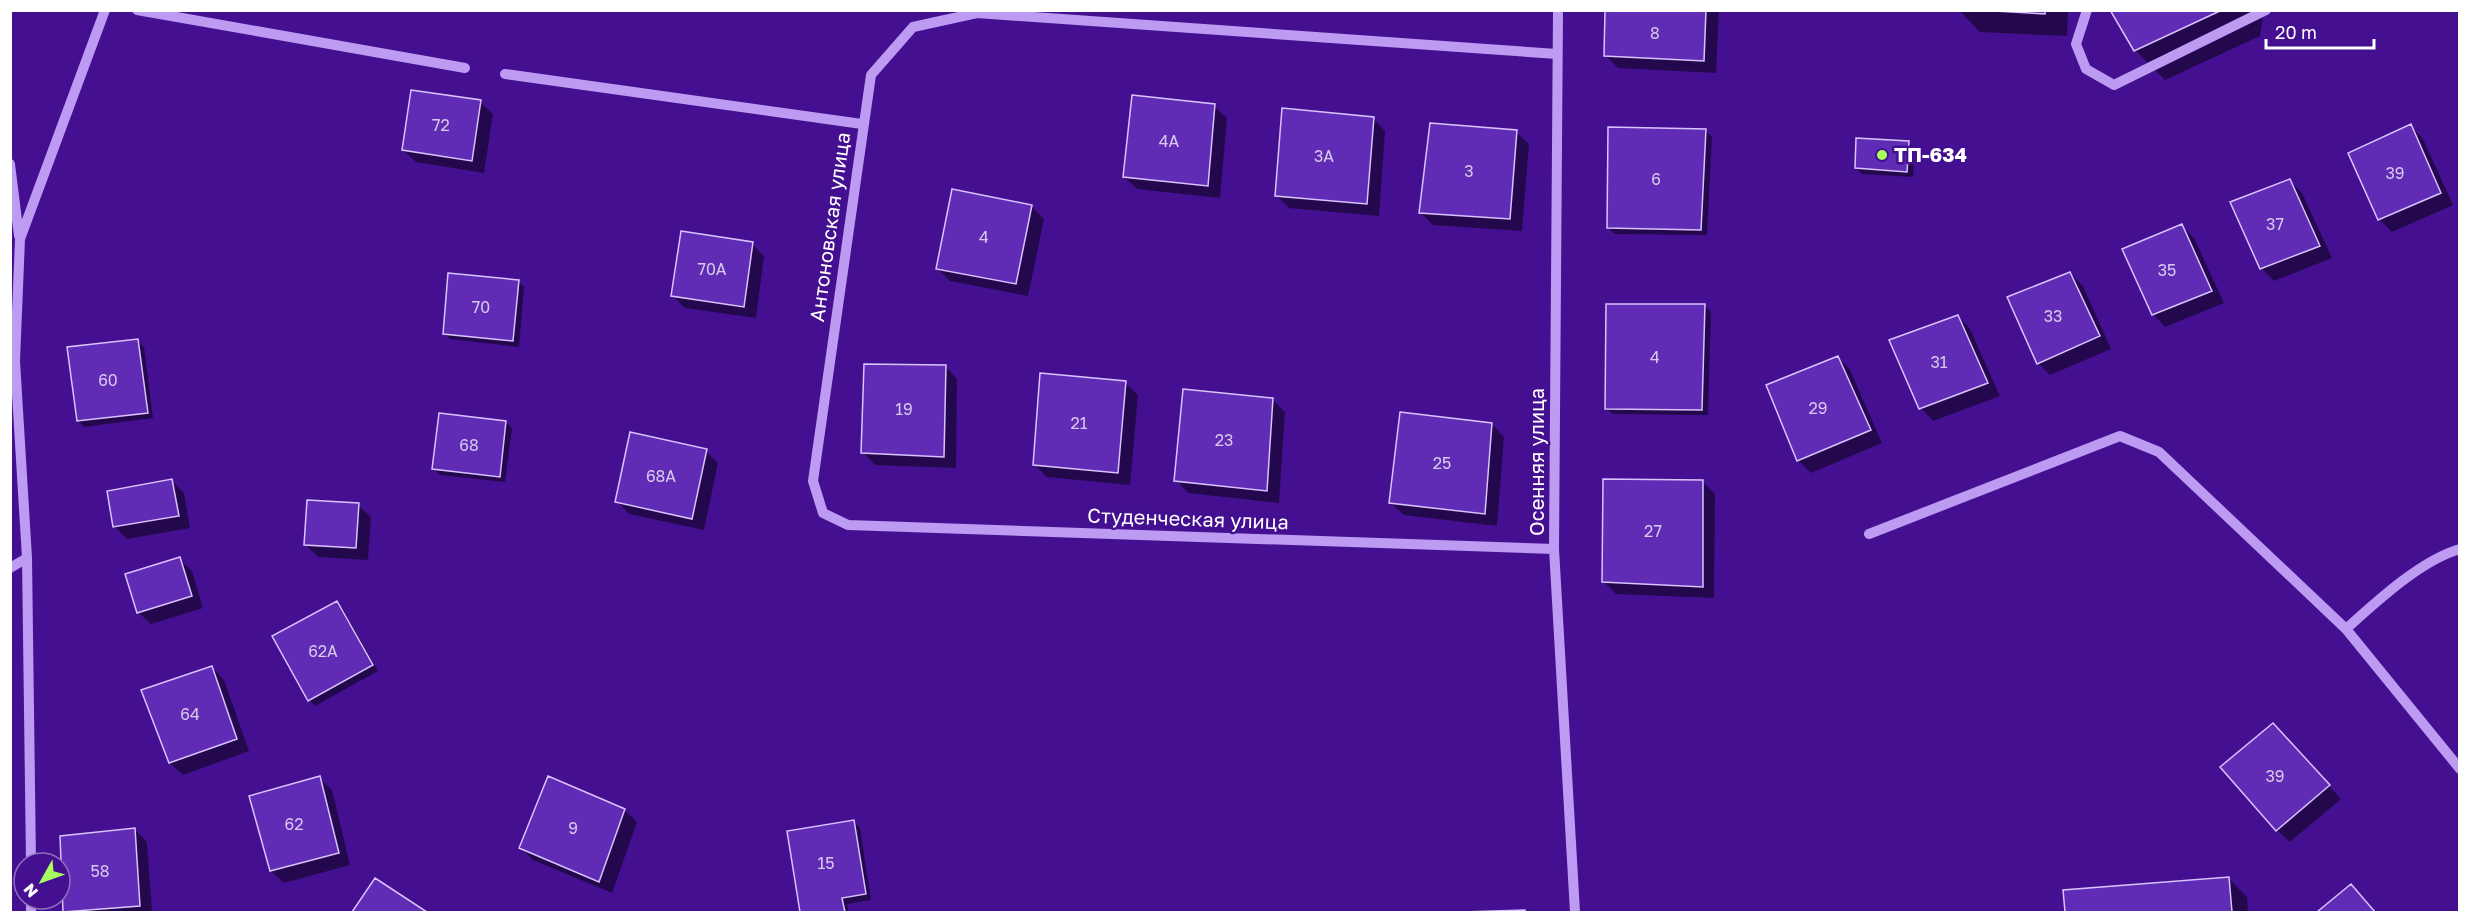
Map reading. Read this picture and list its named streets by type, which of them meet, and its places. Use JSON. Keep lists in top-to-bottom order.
{
  "streets": {
    "street": ["Антоновская улица", "Осенняя улица", "Студенческая улица"]
  },
  "crossings": [
    ["Антоновская улица", "Осенняя улица"],
    ["Антоновская улица", "Студенческая улица"],
    ["Осенняя улица", "Студенческая улица"]
  ],
  "places": ["ТП-634"],
  "house_numbers": [
    "8",
    "72",
    "4А",
    "3А",
    "3",
    "39",
    "6",
    "37",
    "4",
    "70А",
    "35",
    "70",
    "33",
    "4",
    "31",
    "60",
    "29",
    "19",
    "21",
    "23",
    "68",
    "25",
    "68А",
    "27",
    "62А",
    "64",
    "39",
    "62",
    "9",
    "15",
    "58"
  ],
  "scale_bar": "20 m",
  "north": "bottom left"
}
